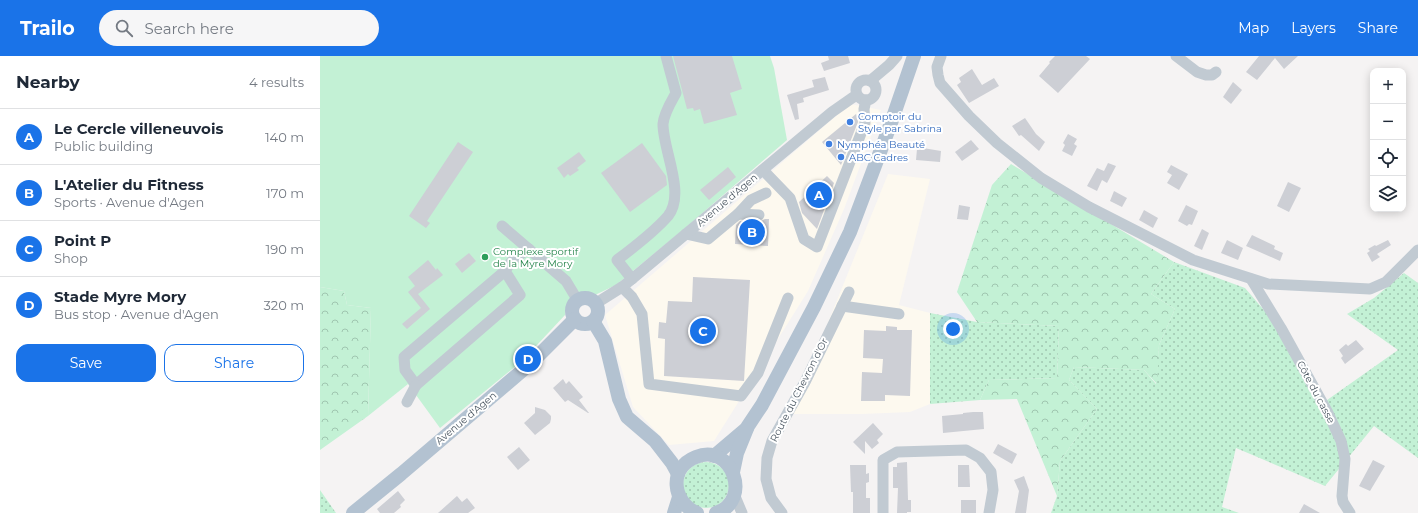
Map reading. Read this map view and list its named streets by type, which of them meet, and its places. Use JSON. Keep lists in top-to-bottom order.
{
  "streets": {
    "main road": ["Avenue d'Agen"],
    "street": ["Route du Chevron d'Or", "Côte du casse"]
  },
  "places": [
    "Comptoir du Style par Sabrina",
    "Nymphéa Beauté",
    "ABC Cadres",
    "Complexe sportif de la Myre Mory"
  ],
  "page": {
    "header": "Trailo",
    "search": "Search here",
    "nav": ["Map", "Layers", "Share"],
    "heading": ["Nearby", "4 results"],
    "map_buttons": ["+", "−"],
    "list": [
      {
        "mark": "A",
        "name": "Le Cercle villeneuvois",
        "note": "Public building",
        "value": "140 m"
      },
      {
        "mark": "B",
        "name": "L'Atelier du Fitness",
        "note": "Sports · Avenue d'Agen",
        "value": "170 m"
      },
      {
        "mark": "C",
        "name": "Point P",
        "note": "Shop",
        "value": "190 m"
      },
      {
        "mark": "D",
        "name": "Stade Myre Mory",
        "note": "Bus stop · Avenue d'Agen",
        "value": "320 m"
      }
    ],
    "pins": [
      "A",
      "B",
      "C",
      "D"
    ],
    "buttons": ["Save", "Share"]
  }
}
